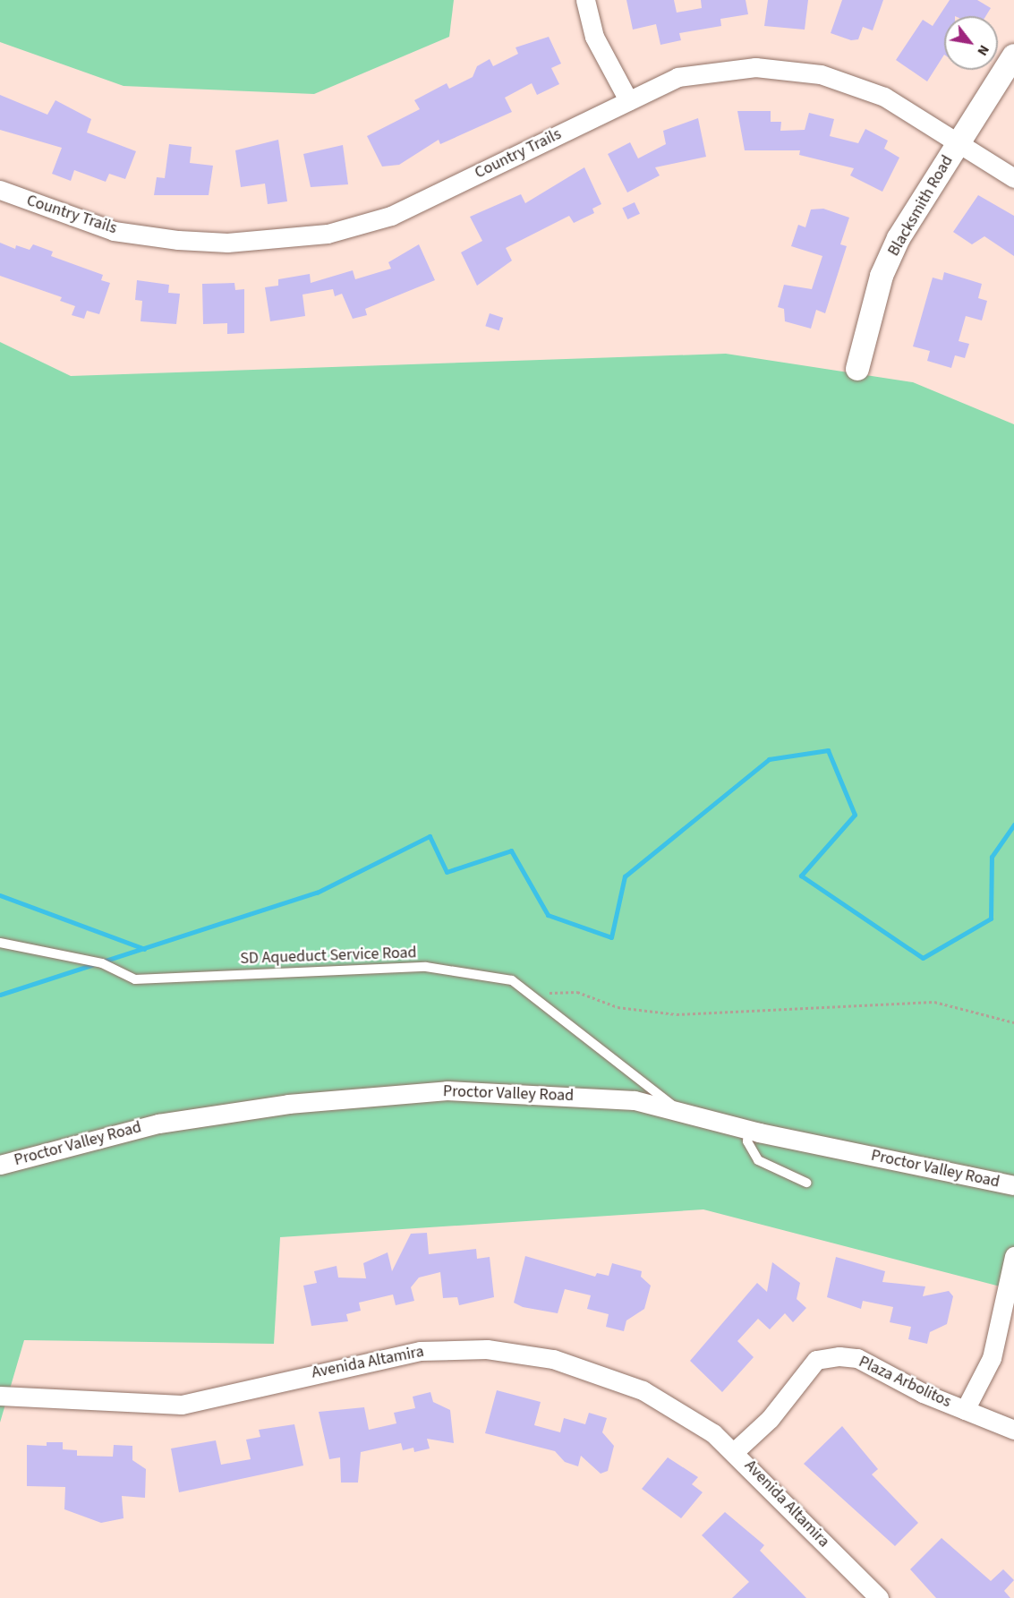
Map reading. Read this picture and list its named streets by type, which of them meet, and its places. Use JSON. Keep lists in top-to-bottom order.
{
  "streets": {
    "street": [
      "Country Trails",
      "Blacksmith Road",
      "Proctor Valley Road",
      "Avenida Altamira",
      "Plaza Arbolitos"
    ],
    "lane": ["SD Aqueduct Service Road"]
  },
  "crossings": [
    ["Country Trails", "Blacksmith Road"],
    ["SD Aqueduct Service Road", "Proctor Valley Road"],
    ["Avenida Altamira", "Plaza Arbolitos"]
  ],
  "north": "bottom right"
}
